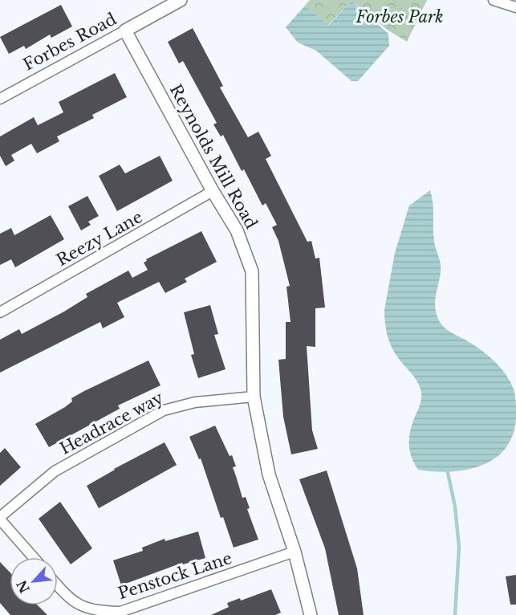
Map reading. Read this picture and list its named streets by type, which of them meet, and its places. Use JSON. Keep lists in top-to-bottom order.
{
  "streets": {
    "street": [
      "Forbes Road",
      "Reynolds Mill Road",
      "Reezy Lane",
      "Headrace way",
      "Penstock Lane"
    ]
  },
  "crossings": [
    ["Forbes Road", "Reynolds Mill Road"],
    ["Reynolds Mill Road", "Reezy Lane"],
    ["Reynolds Mill Road", "Headrace way"],
    ["Reynolds Mill Road", "Penstock Lane"]
  ],
  "parks": ["Forbes Park"],
  "north": "bottom left"
}
